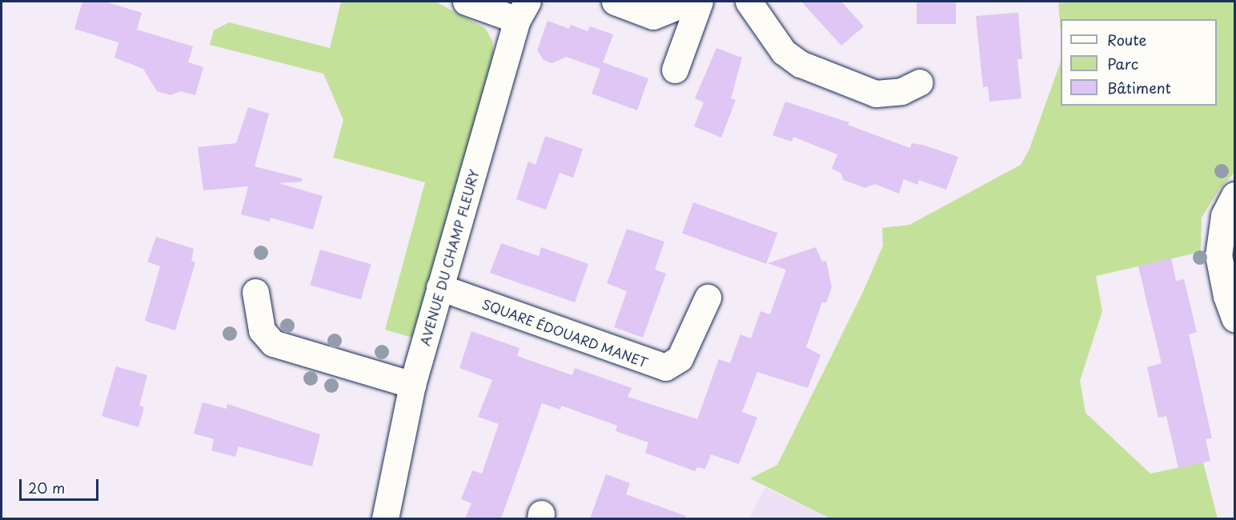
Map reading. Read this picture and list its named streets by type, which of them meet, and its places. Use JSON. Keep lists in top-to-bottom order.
{
  "streets": {
    "street": ["AVENUE DU CHAMP FLEURY", "SQUARE ÉDOUARD MANET"]
  },
  "crossings": [
    ["AVENUE DU CHAMP FLEURY", "SQUARE ÉDOUARD MANET"]
  ],
  "legend": ["Route", "Parc", "Bâtiment"],
  "scale_bar": "20 m"
}
